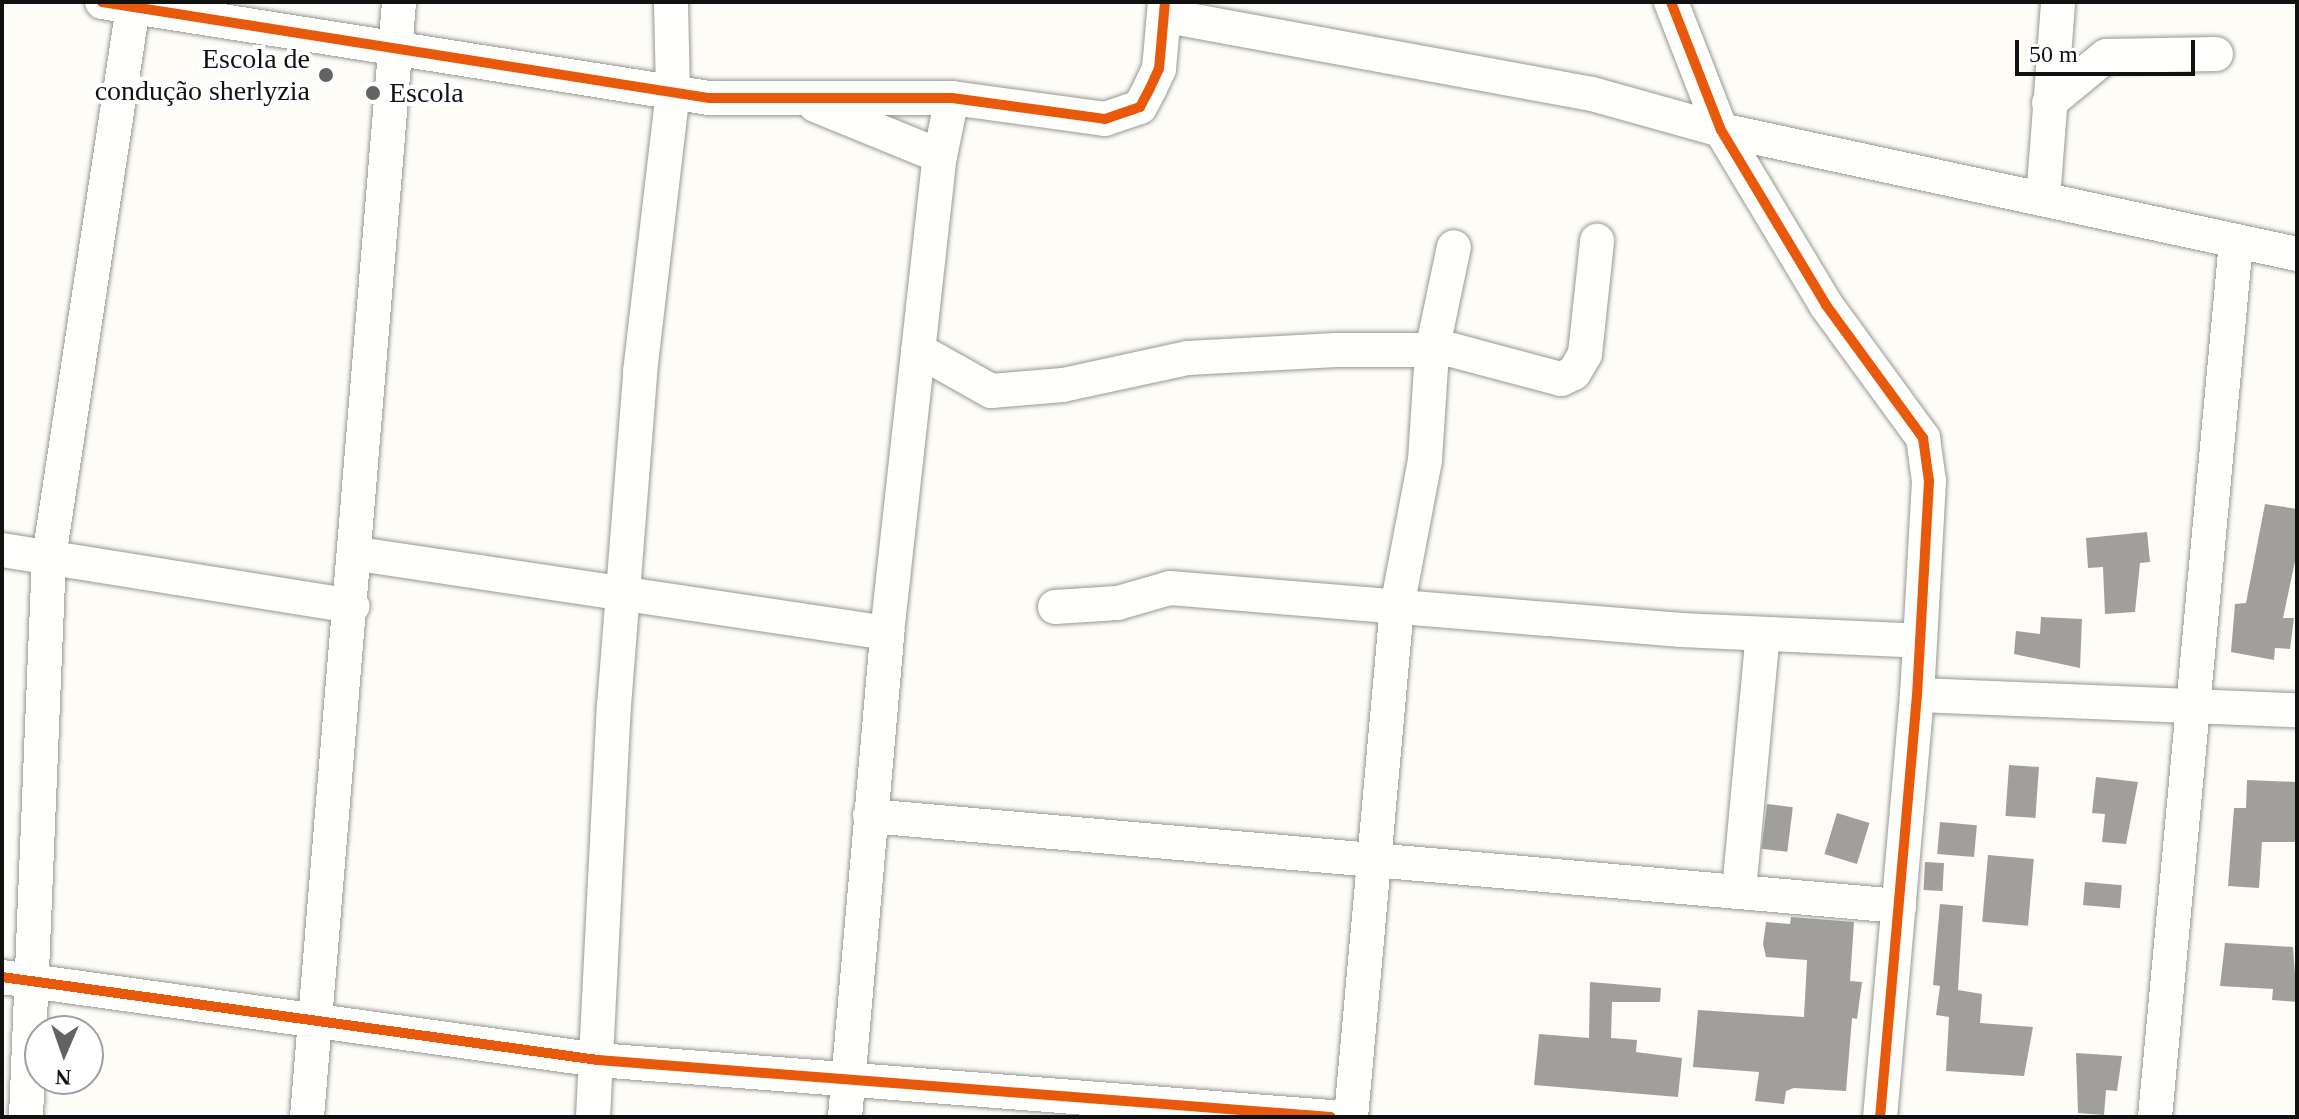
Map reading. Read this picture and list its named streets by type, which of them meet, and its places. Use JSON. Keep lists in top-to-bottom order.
{
  "places": ["Escola de condução sherlyzia", "Escola"],
  "scale_bar": "50 m",
  "north": "bottom"
}
